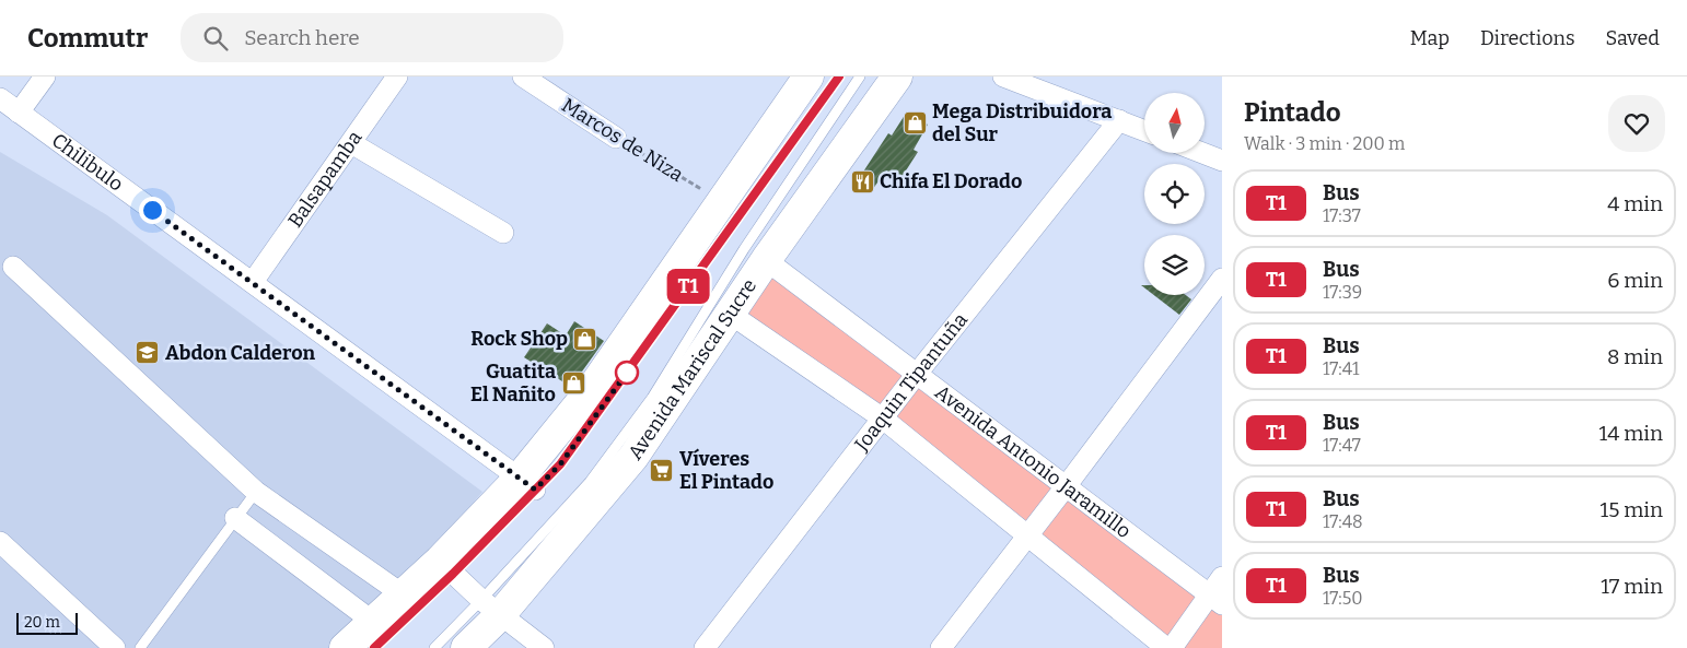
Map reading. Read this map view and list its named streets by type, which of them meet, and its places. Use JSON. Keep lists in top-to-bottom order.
{
  "streets": {
    "main road": ["Avenida Mariscal Sucre"],
    "street": [
      "Marcos de Niza",
      "Chilibulo",
      "Balsapamba",
      "Joaquin Tipantuña",
      "Avenida Antonio Jaramillo"
    ]
  },
  "crossings": [
    ["Chilibulo", "Balsapamba"],
    ["Avenida Mariscal Sucre", "Avenida Antonio Jaramillo"],
    ["Joaquin Tipantuña", "Avenida Antonio Jaramillo"]
  ],
  "places": {
    "shop": ["Mega Distribuidora del Sur", "Rock Shop", "Guatita El Nañito"],
    "restaurant": ["Chifa El Dorado"],
    "school or university": ["Abdon Calderon"],
    "supermarket": ["Víveres El Pintado"]
  },
  "lines": ["bus line T1"],
  "scale_bar": "20 m",
  "north": "top",
  "page": {
    "header": "Commutr",
    "search": "Search here",
    "nav": ["Map", "Directions", "Saved"],
    "on_map": "T1",
    "heading": ["Pintado", "Walk · 3 min · 200 m"],
    "list": [
      {
        "mark": "T1",
        "name": "Bus",
        "note": "17:37",
        "value": "4 min"
      },
      {
        "mark": "T1",
        "name": "Bus",
        "note": "17:39",
        "value": "6 min"
      },
      {
        "mark": "T1",
        "name": "Bus",
        "note": "17:41",
        "value": "8 min"
      },
      {
        "mark": "T1",
        "name": "Bus",
        "note": "17:47",
        "value": "14 min"
      },
      {
        "mark": "T1",
        "name": "Bus",
        "note": "17:48",
        "value": "15 min"
      },
      {
        "mark": "T1",
        "name": "Bus",
        "note": "17:50",
        "value": "17 min"
      }
    ],
    "scale": "20 m"
  }
}
